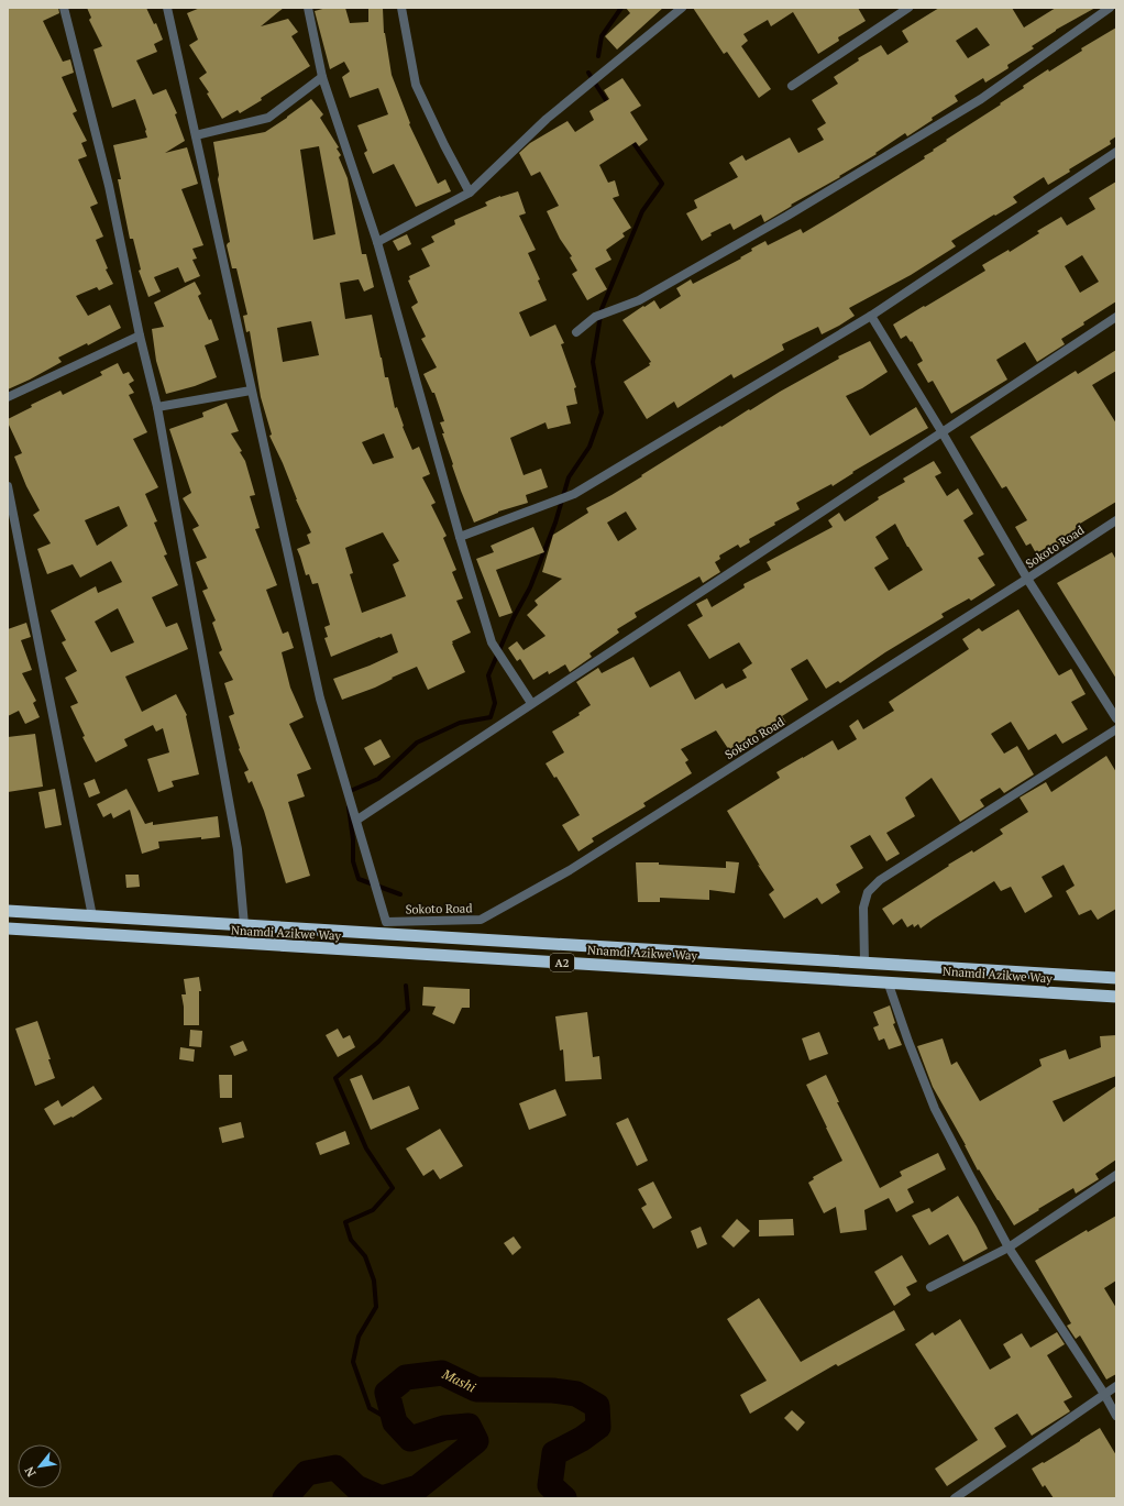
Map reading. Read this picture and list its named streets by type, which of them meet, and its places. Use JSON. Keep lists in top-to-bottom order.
{
  "streets": {
    "highway": ["Nnamdi Azikwe Way", "A2"],
    "street": ["Sokoto Road"]
  },
  "water": ["Mashi"],
  "north": "bottom left"
}
